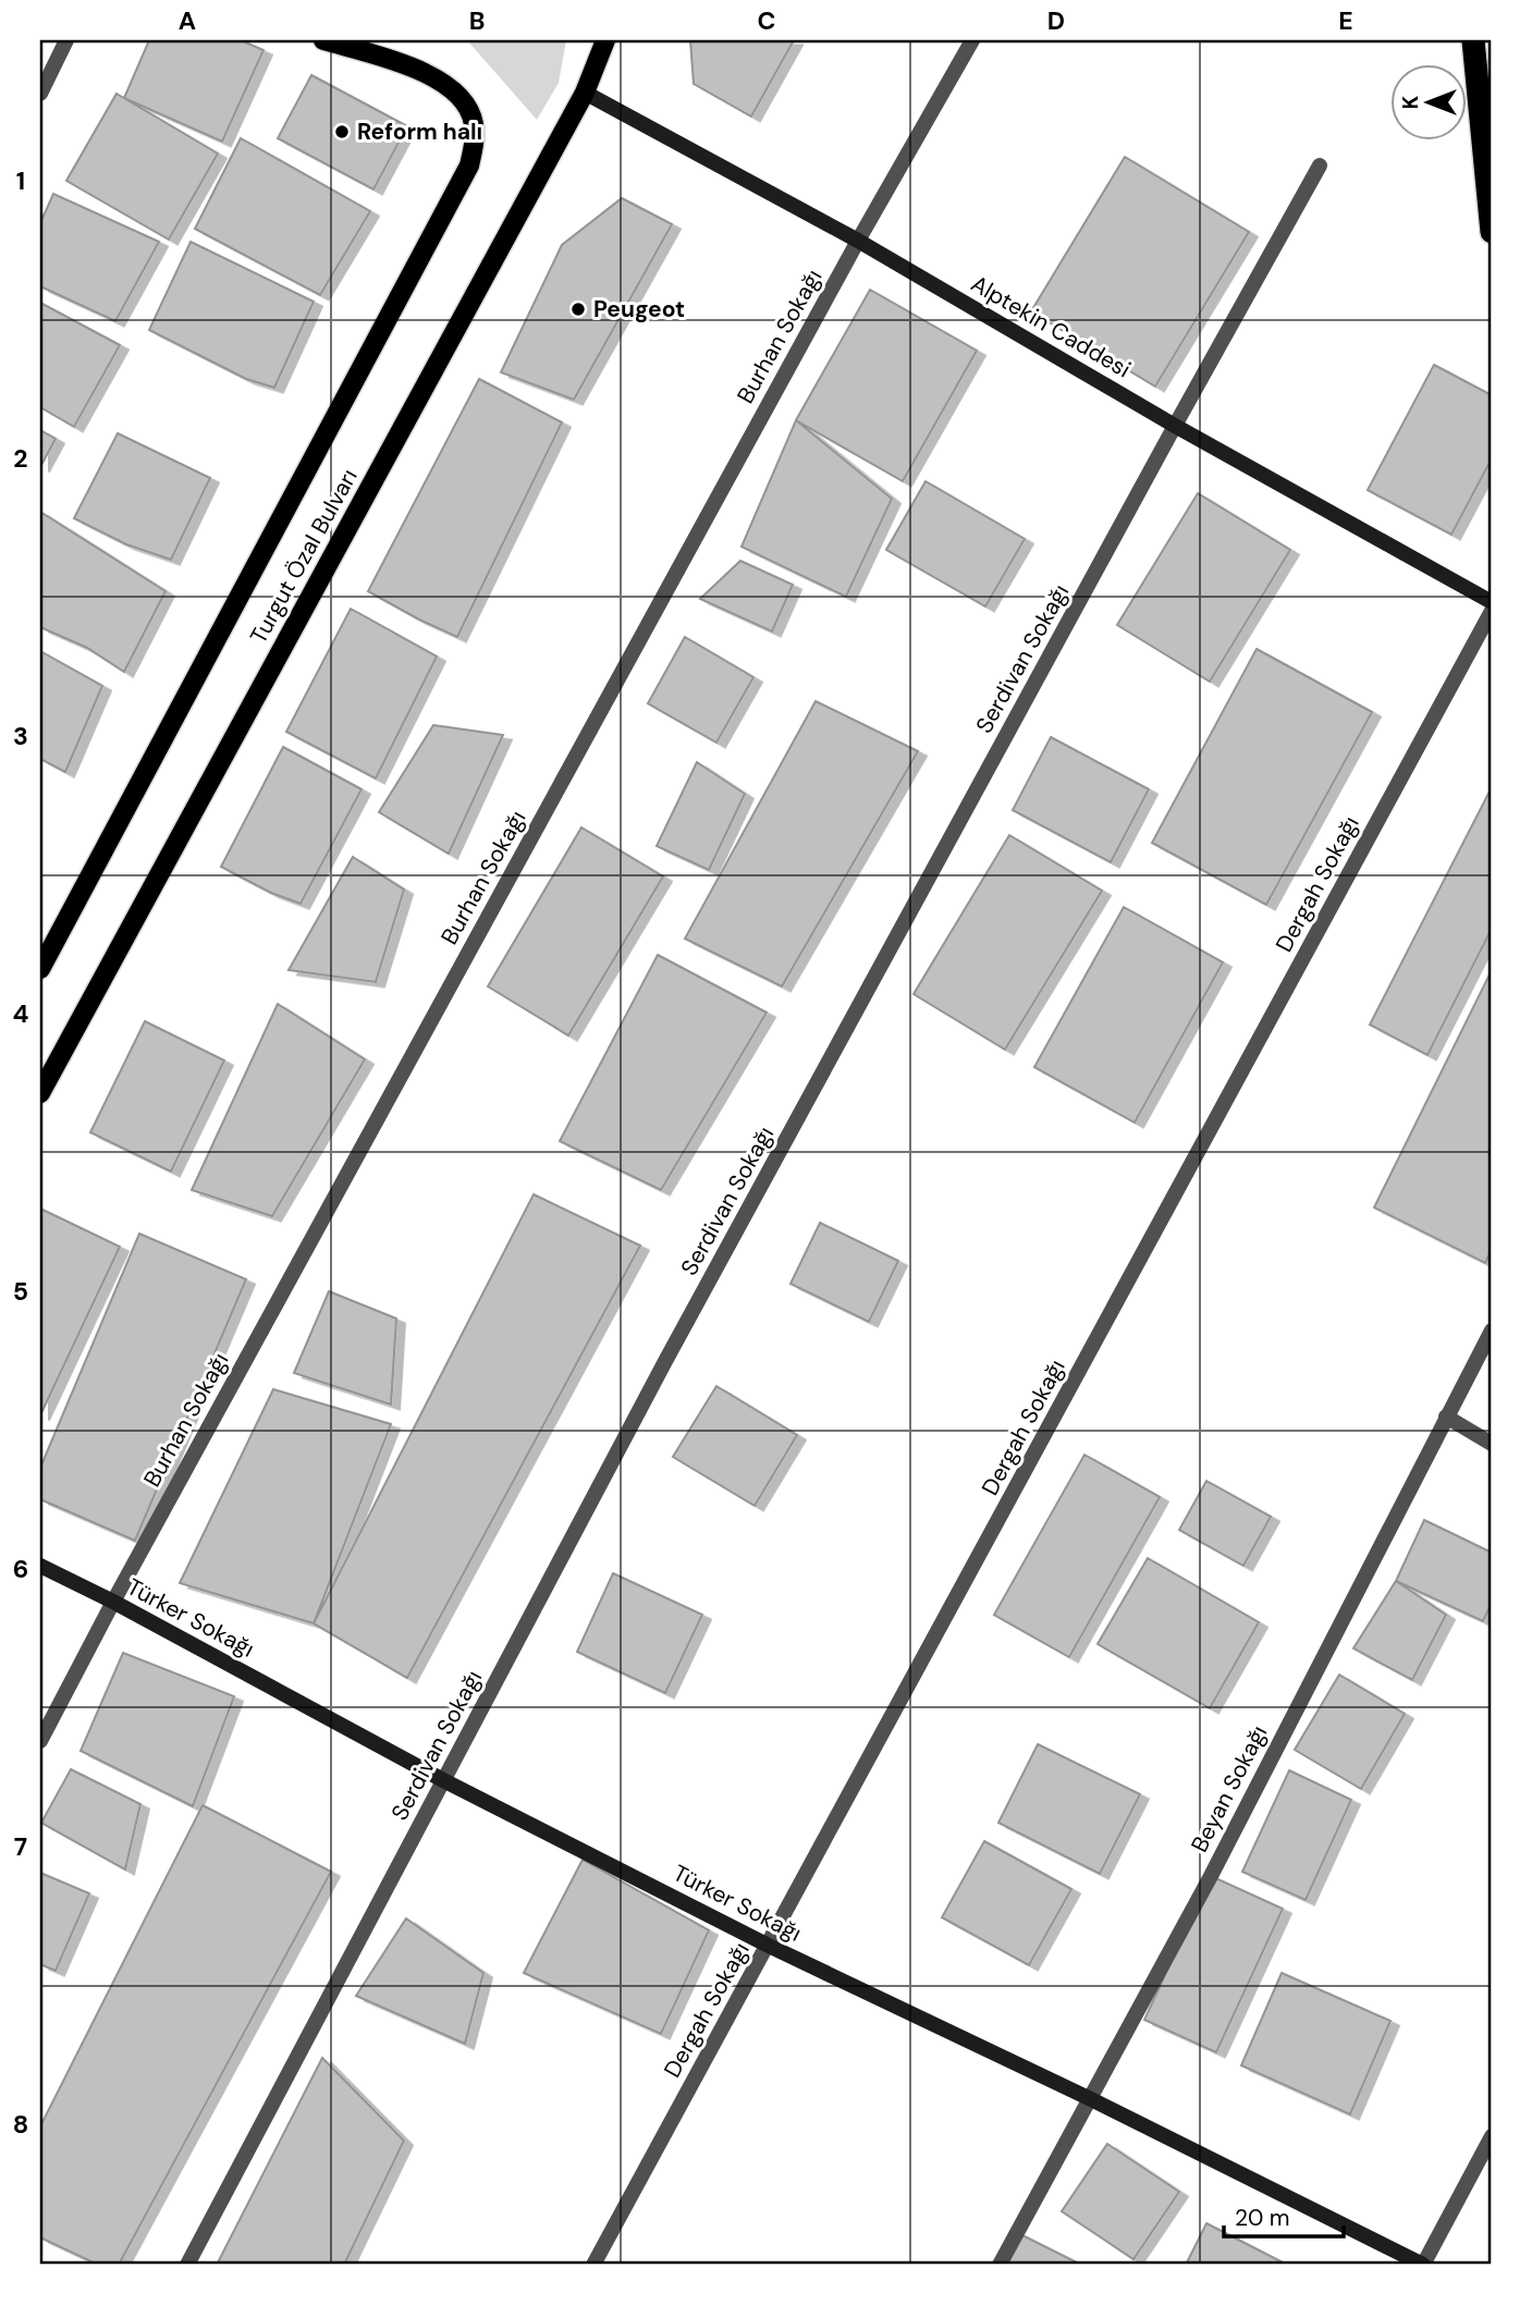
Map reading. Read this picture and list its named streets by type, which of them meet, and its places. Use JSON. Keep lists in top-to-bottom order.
{
  "streets": {
    "main road": ["Turgut Özal Bulvarı"],
    "street": [
      "Alptekin Caddesi",
      "Burhan Sokağı",
      "Serdivan Sokağı",
      "Dergah Sokağı",
      "Türker Sokağı",
      "Beyan Sokağı"
    ]
  },
  "crossings": [
    ["Alptekin Caddesi", "Burhan Sokağı"],
    ["Alptekin Caddesi", "Turgut Özal Bulvarı"],
    ["Alptekin Caddesi", "Serdivan Sokağı"],
    ["Burhan Sokağı", "Türker Sokağı"],
    ["Serdivan Sokağı", "Türker Sokağı"],
    ["Dergah Sokağı", "Türker Sokağı"],
    ["Türker Sokağı", "Beyan Sokağı"]
  ],
  "places": ["Reform halı", "Peugeot"],
  "scale_bar": "20 m",
  "north": "left",
  "grid": {
    "columns": [
      "A",
      "B",
      "C",
      "D",
      "E"
    ],
    "rows": [
      "1",
      "2",
      "3",
      "4",
      "5",
      "6",
      "7",
      "8"
    ]
  }
}
